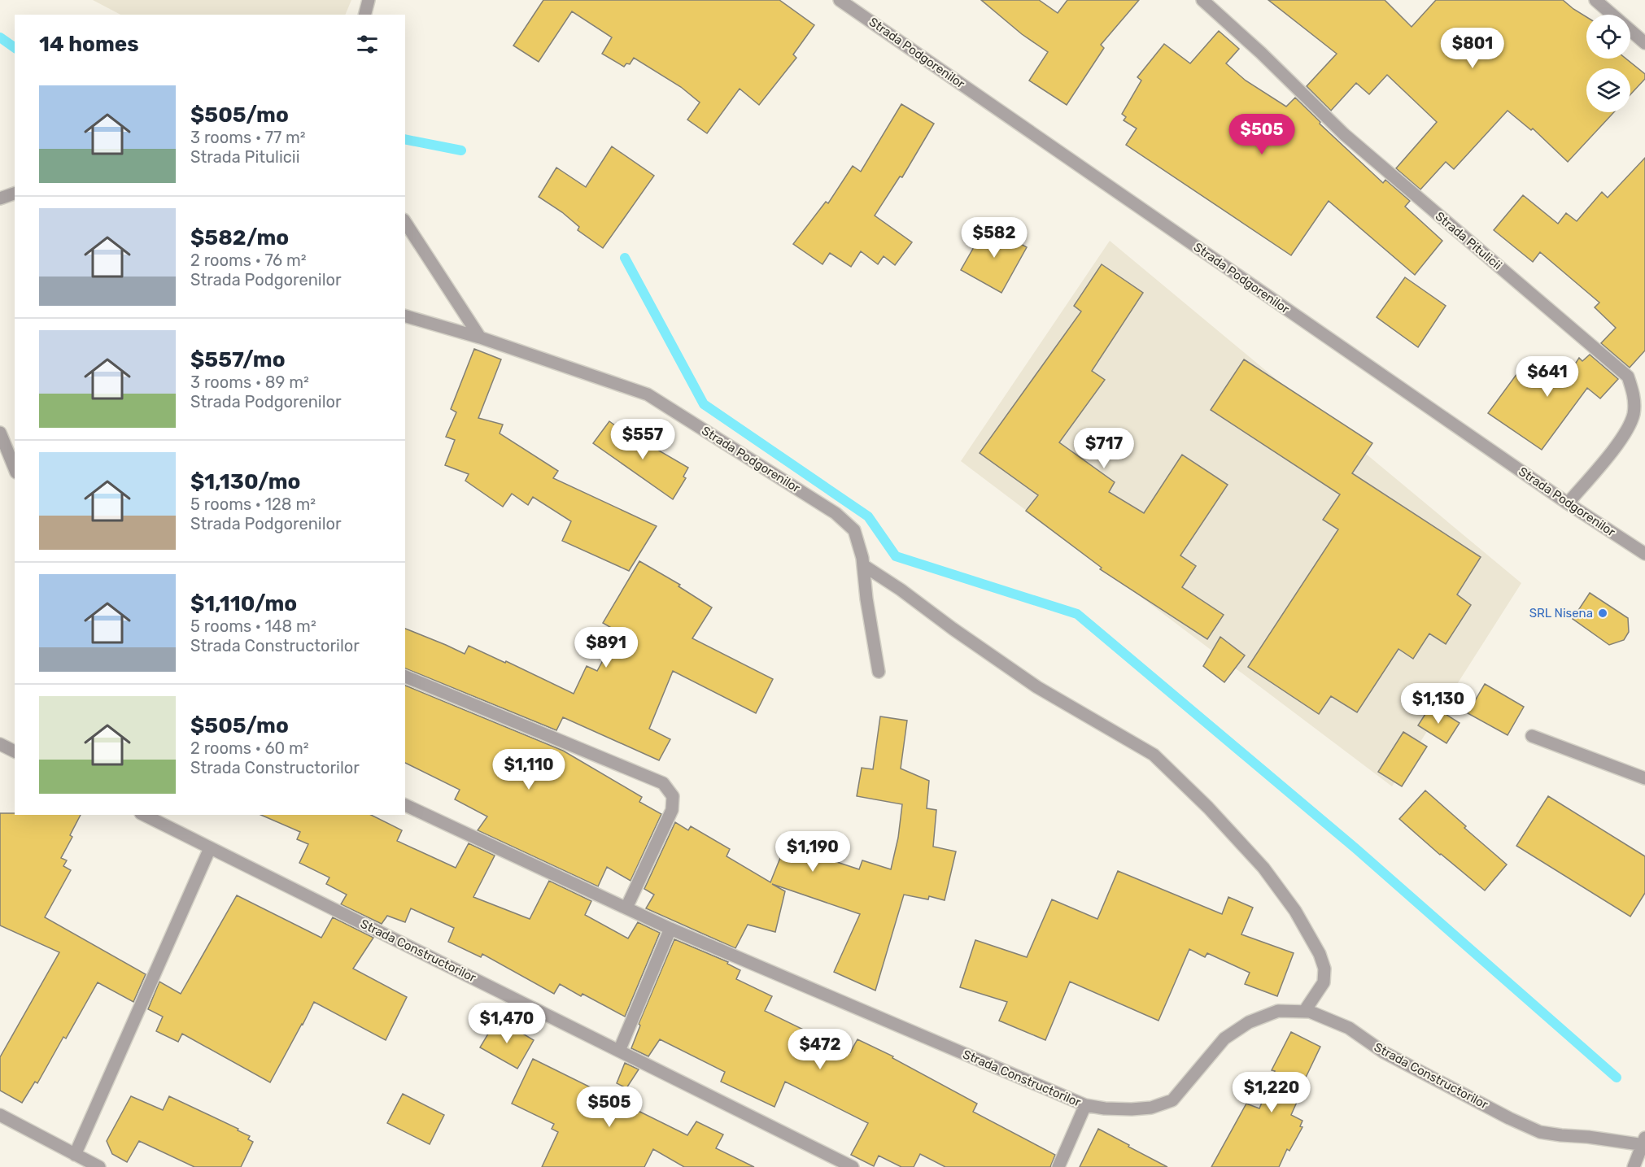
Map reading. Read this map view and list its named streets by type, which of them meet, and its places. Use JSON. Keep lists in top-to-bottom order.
{
  "streets": {
    "street": ["Strada Podgorenilor", "Strada Pitulicii", "Strada Constructorilor"]
  },
  "crossings": [
    ["Strada Podgorenilor", "Strada Pitulicii"]
  ],
  "places": ["SRL Nisena"],
  "page": {
    "heading": "14 homes",
    "price": [
      "$801",
      "$505",
      "$582",
      "$641",
      "$557",
      "$717",
      "$891",
      "$1,130",
      "$1,110",
      "$1,190",
      "$1,470",
      "$472",
      "$1,220",
      "$505"
    ],
    "list": [
      {
        "name": "$505/mo",
        "note": "3 rooms · 77 m² · Strada Pitulicii"
      },
      {
        "name": "$582/mo",
        "note": "2 rooms · 76 m² · Strada Podgorenilor"
      },
      {
        "name": "$557/mo",
        "note": "3 rooms · 89 m² · Strada Podgorenilor"
      },
      {
        "name": "$1,130/mo",
        "note": "5 rooms · 128 m² · Strada Podgorenilor"
      },
      {
        "name": "$1,110/mo",
        "note": "5 rooms · 148 m² · Strada Constructorilor"
      },
      {
        "name": "$505/mo",
        "note": "2 rooms · 60 m² · Strada Constructorilor"
      }
    ]
  }
}
